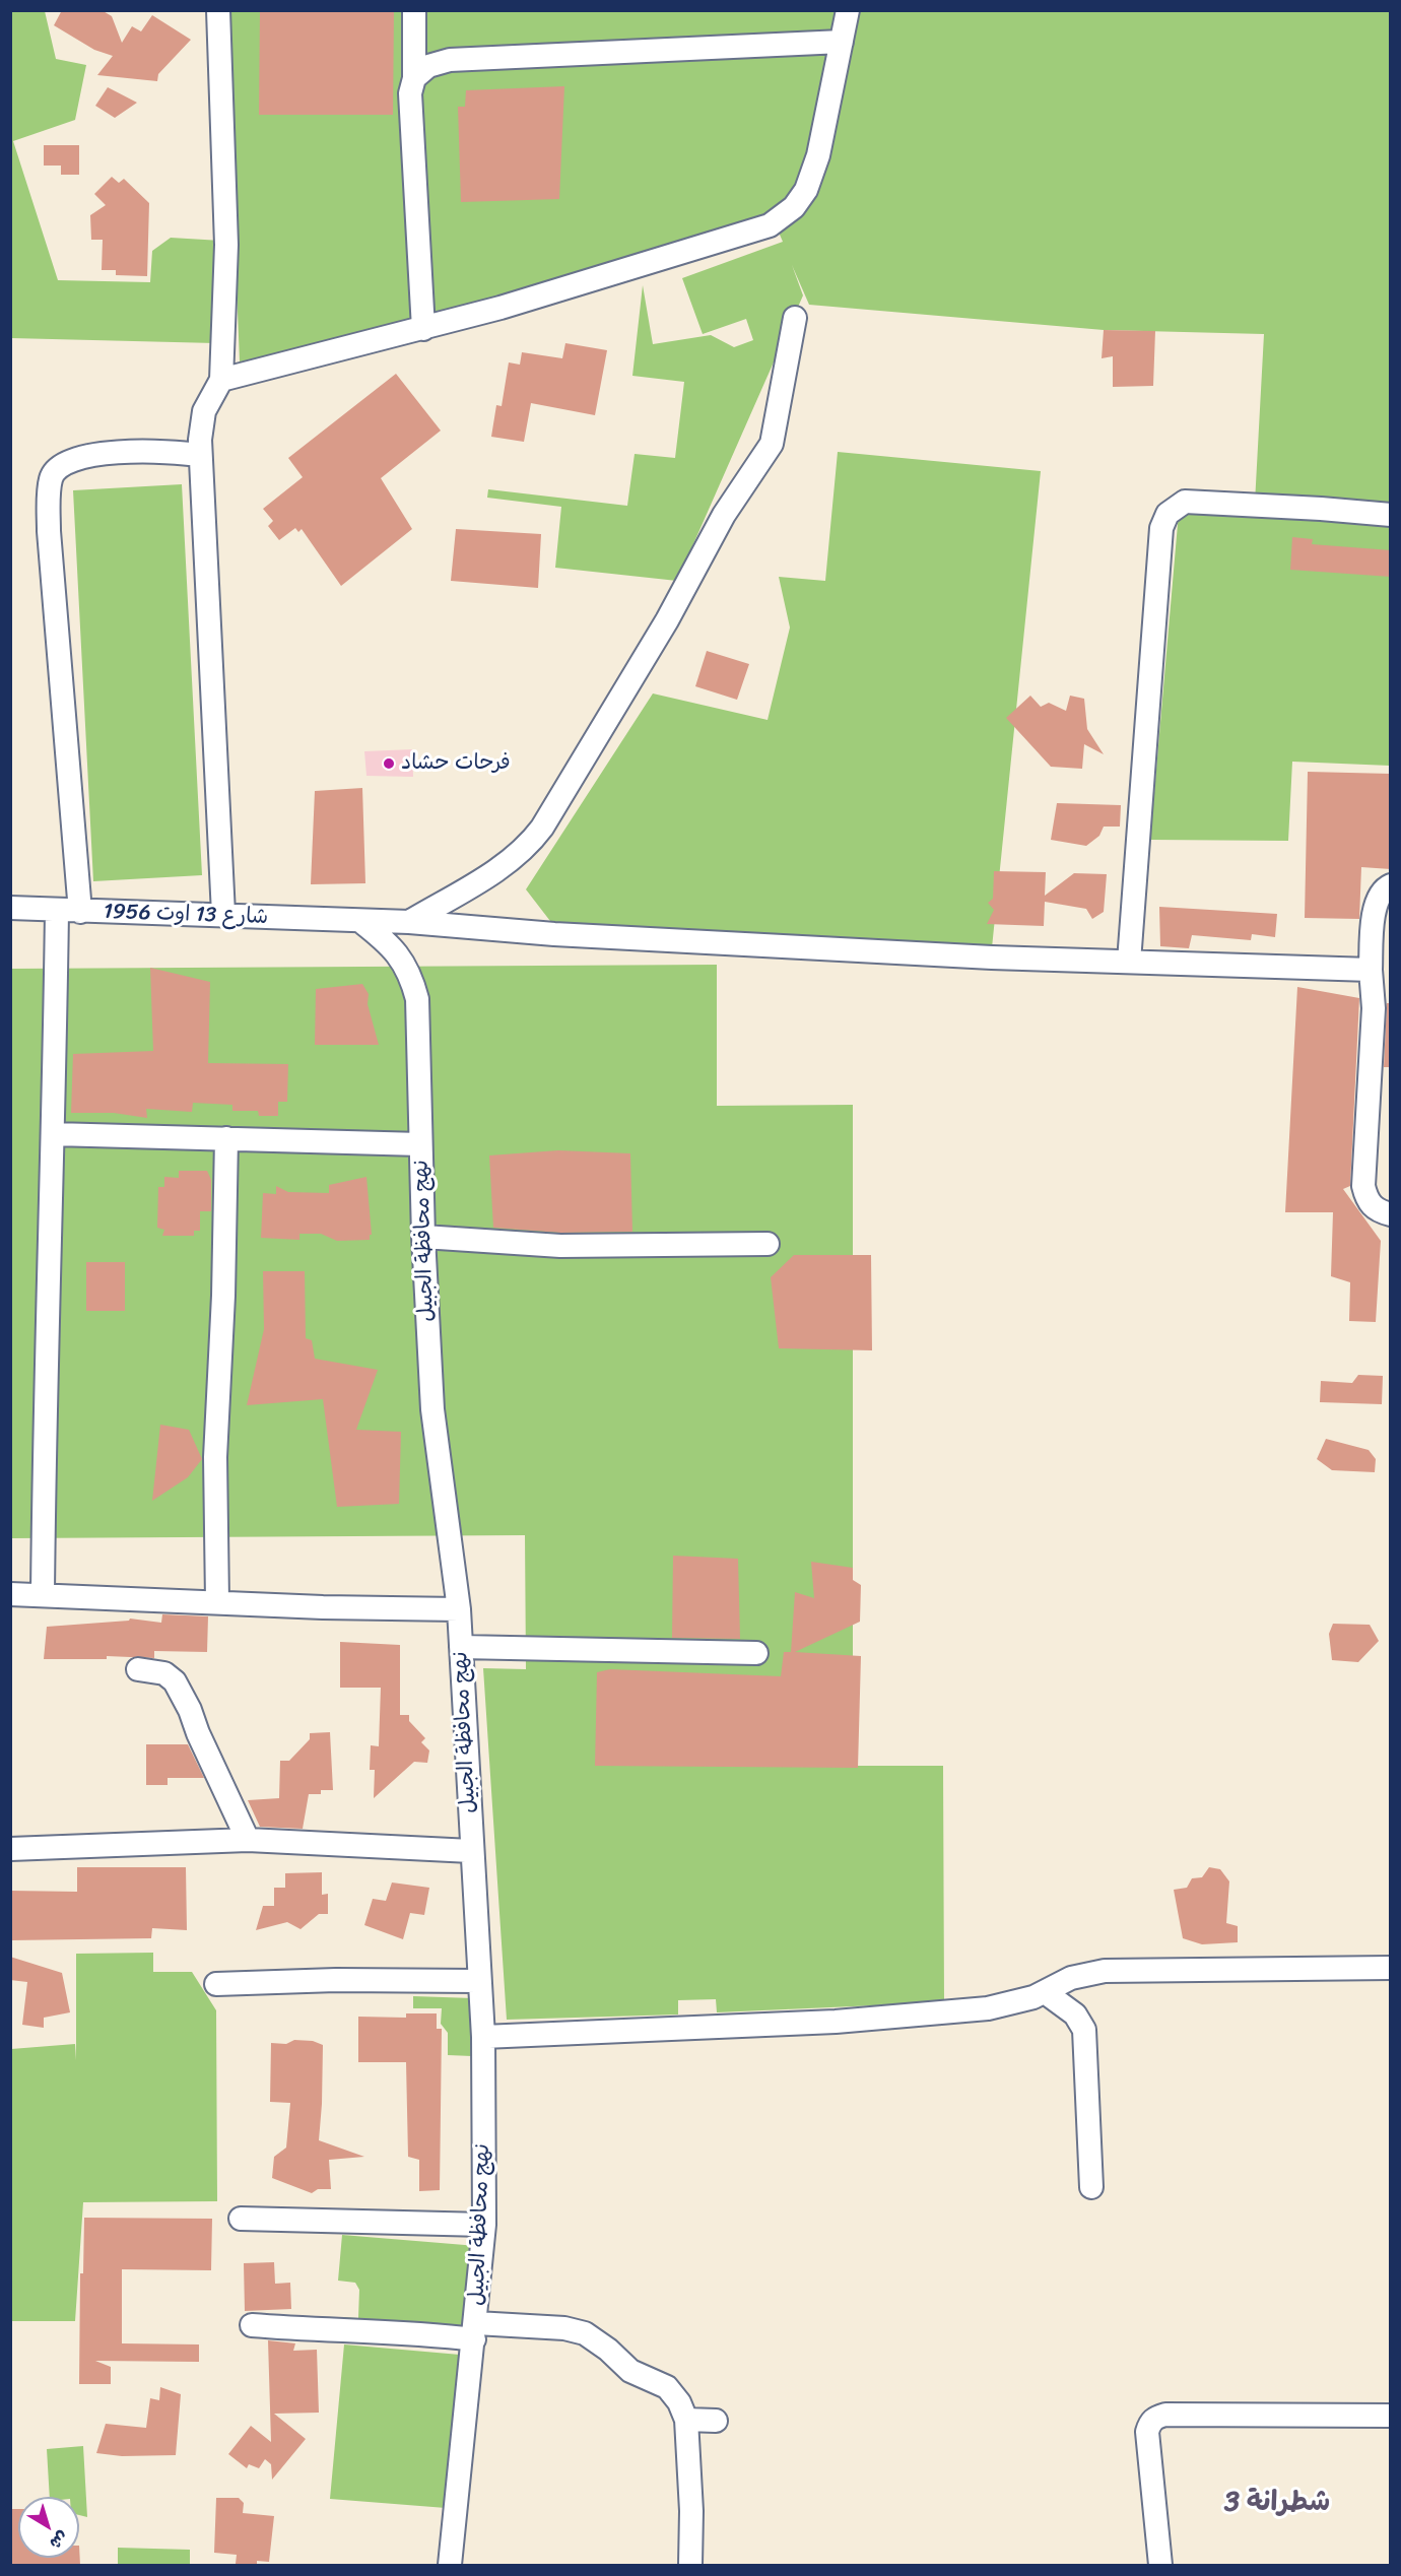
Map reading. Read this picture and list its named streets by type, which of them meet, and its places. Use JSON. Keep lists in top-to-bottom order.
{
  "streets": {
    "street": ["شارع 13 اوت 1956", "نهج محافظة الجبيل"]
  },
  "crossings": [
    ["شارع 13 اوت 1956", "نهج محافظة الجبيل"]
  ],
  "districts": ["شطرانة 3"],
  "places": ["فرحات حشاد"],
  "north": "bottom right"
}
